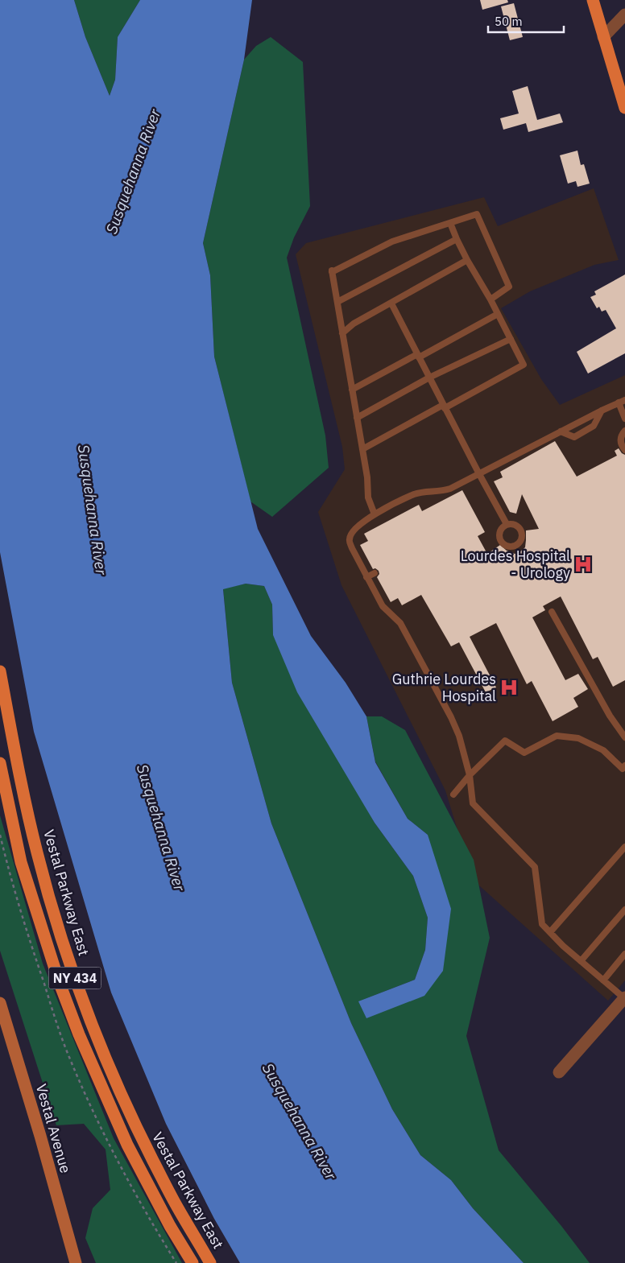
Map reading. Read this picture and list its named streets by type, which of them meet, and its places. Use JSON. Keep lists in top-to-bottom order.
{
  "streets": {
    "main road": ["Vestal Parkway East", "NY 434"],
    "street": ["Vestal Avenue"]
  },
  "water": ["Susquehanna River"],
  "places": {
    "hospital": ["Lourdes Hospital - Urology", "Guthrie Lourdes Hospital"]
  },
  "scale_bar": "50 m"
}
